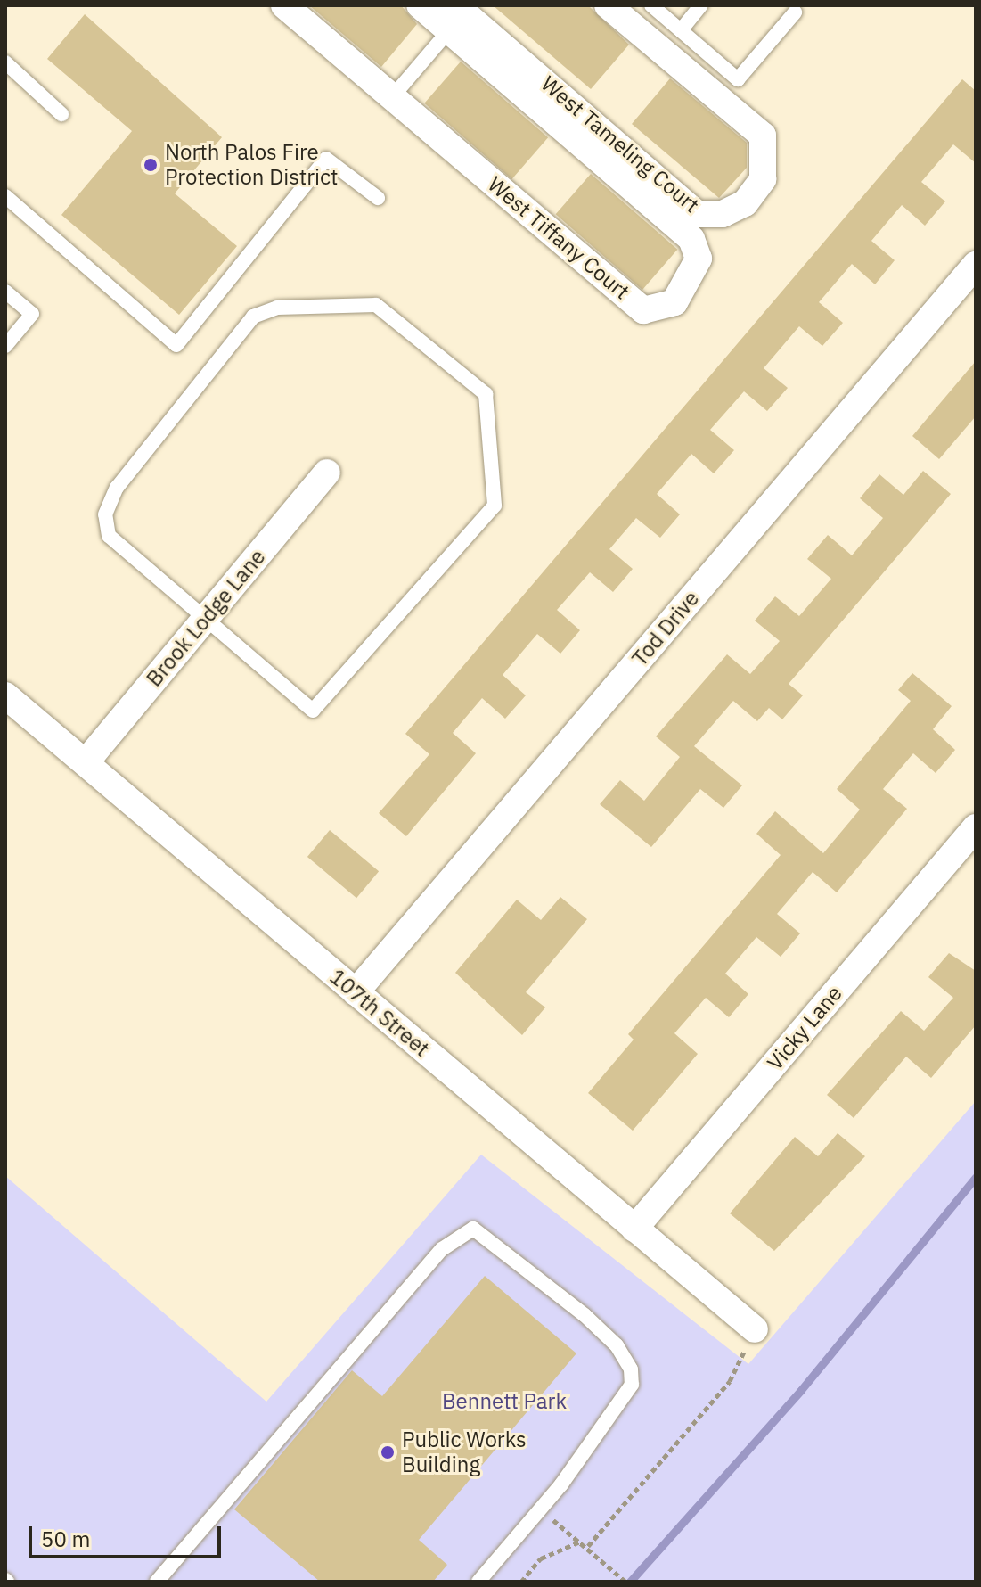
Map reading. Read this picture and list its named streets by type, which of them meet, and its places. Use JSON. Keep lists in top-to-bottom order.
{
  "streets": {
    "street": [
      "West Tameling Court",
      "West Tiffany Court",
      "Brook Lodge Lane",
      "Tod Drive",
      "107th Street",
      "Vicky Lane"
    ]
  },
  "crossings": [
    ["West Tameling Court", "West Tiffany Court"],
    ["Brook Lodge Lane", "107th Street"],
    ["Tod Drive", "107th Street"],
    ["107th Street", "Vicky Lane"]
  ],
  "parks": ["Bennett Park"],
  "places": ["North Palos Fire Protection District", "Public Works Building"],
  "scale_bar": "50 m"
}
